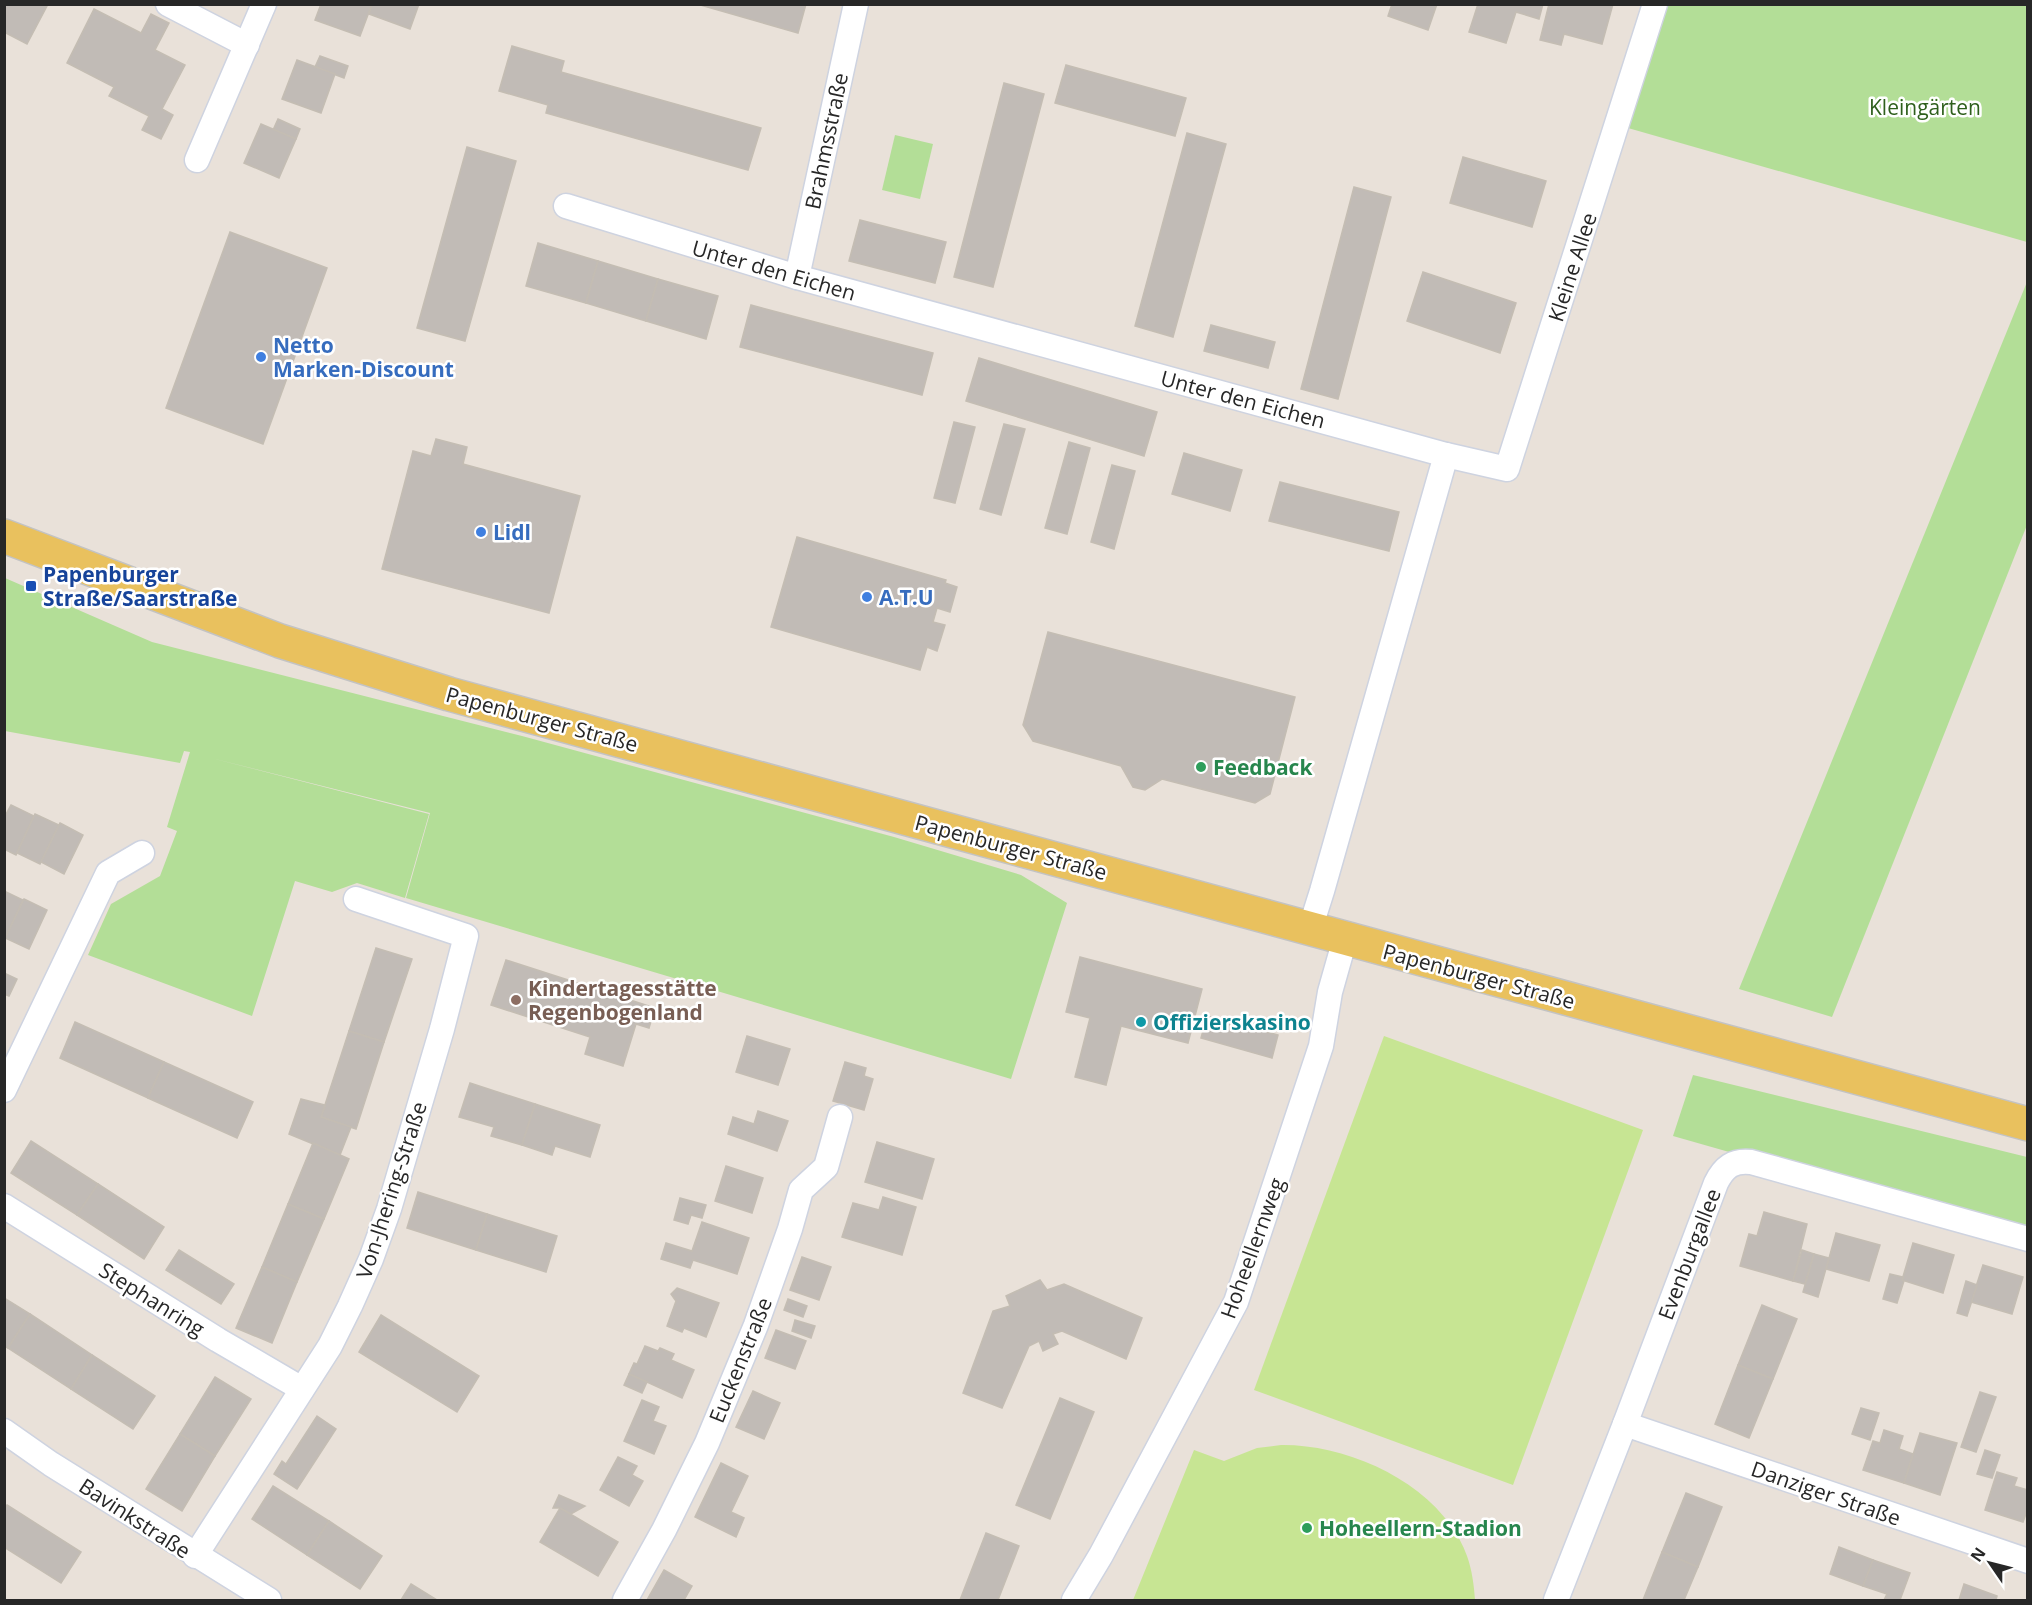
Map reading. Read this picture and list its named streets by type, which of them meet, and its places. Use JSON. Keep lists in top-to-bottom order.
{
  "streets": {
    "main road": ["Papenburger Straße"],
    "street": [
      "Brahmsstraße",
      "Kleine Allee",
      "Unter den Eichen",
      "Von-Jhering-Straße",
      "Hoheellernweg",
      "Evenburgallee",
      "Stephanring",
      "Euckenstraße",
      "Danziger Straße",
      "Bavinkstraße"
    ]
  },
  "crossings": [
    ["Brahmsstraße", "Unter den Eichen"],
    ["Kleine Allee", "Unter den Eichen"],
    ["Papenburger Straße", "Hoheellernweg"],
    ["Von-Jhering-Straße", "Stephanring"],
    ["Von-Jhering-Straße", "Bavinkstraße"],
    ["Evenburgallee", "Danziger Straße"]
  ],
  "parks": ["Kleingärten"],
  "places": {
    "other": [
      "Netto Marken-Discount",
      "Lidl",
      "A.T.U",
      "Feedback",
      "Kindertagesstätte Regenbogenland",
      "Offizierskasino",
      "Hoheellern-Stadion"
    ],
    "transit": ["Papenburger Straße/Saarstraße"]
  },
  "north": "top left"
}
